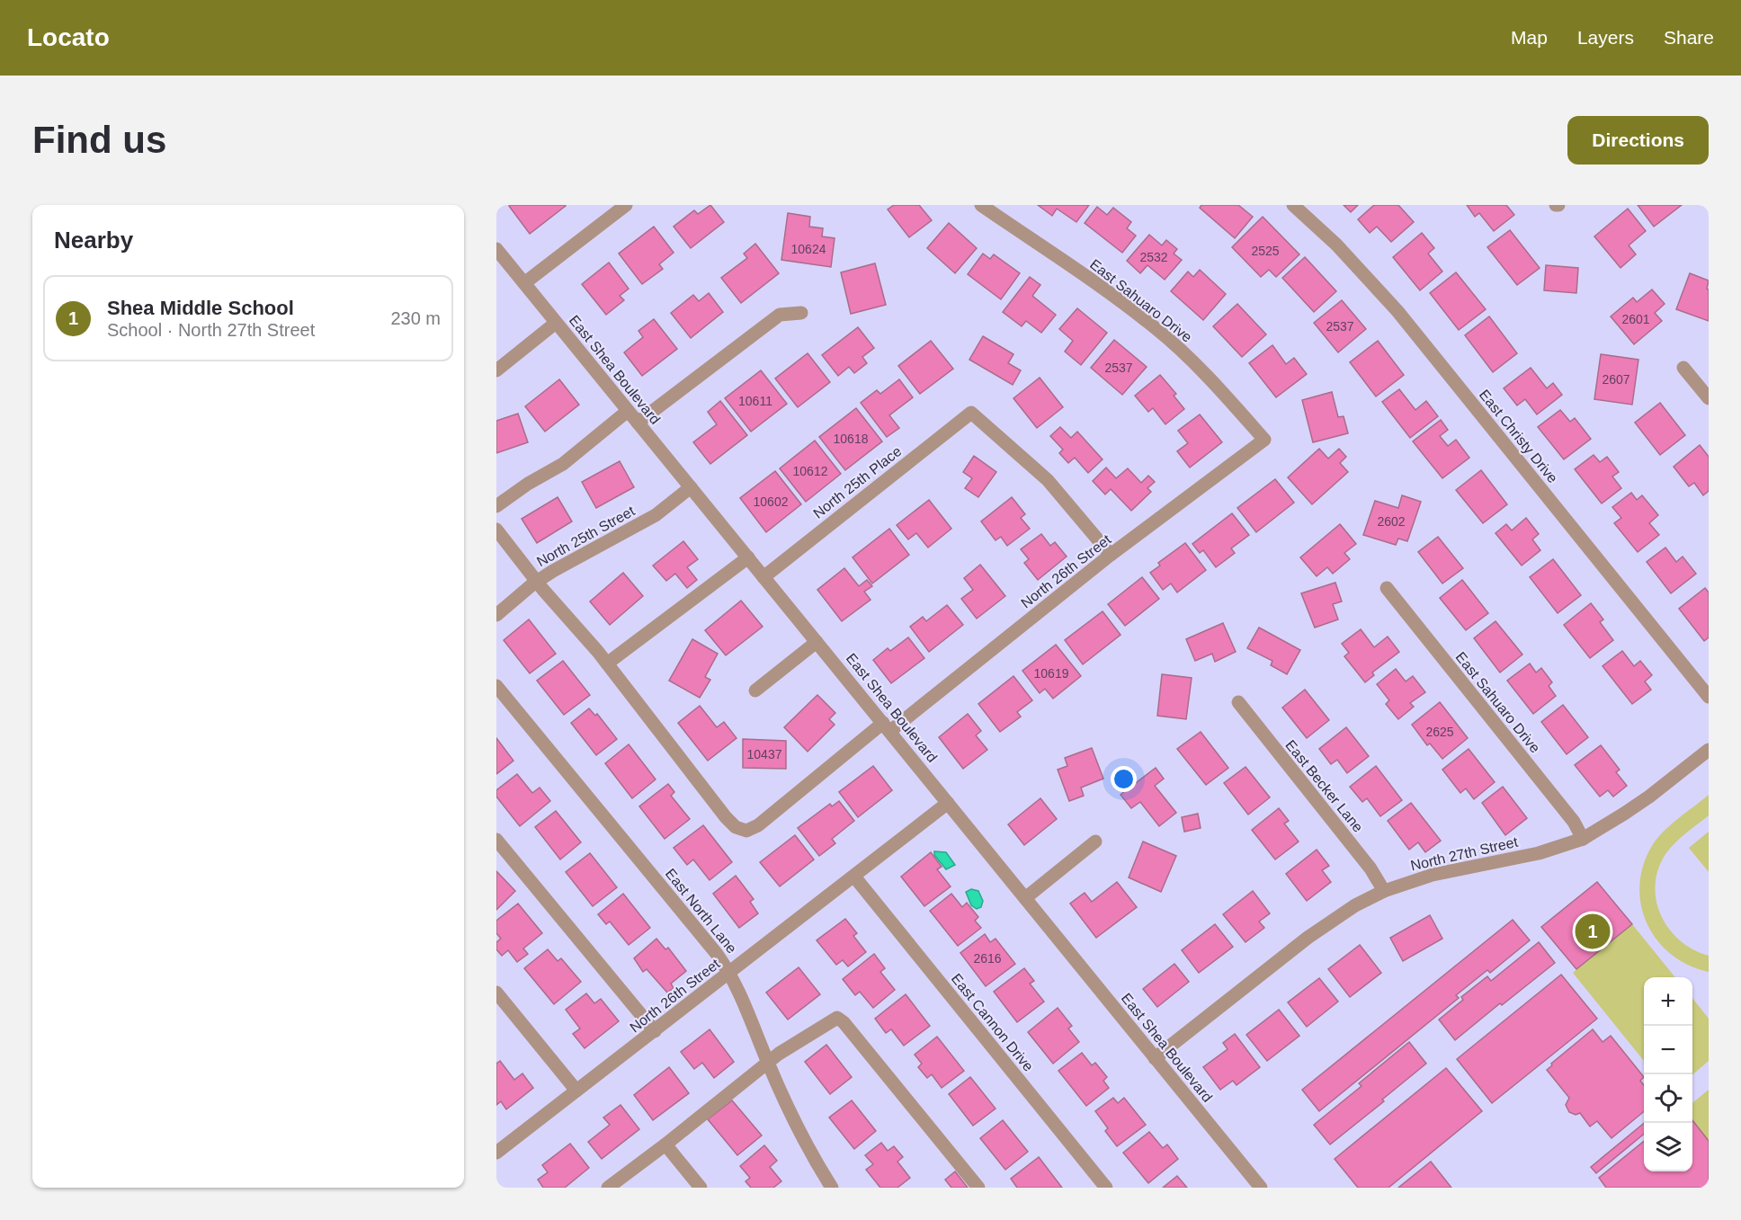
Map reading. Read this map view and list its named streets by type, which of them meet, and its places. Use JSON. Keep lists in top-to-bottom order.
{
  "streets": {
    "street": [
      "East Sahuaro Drive",
      "East Shea Boulevard",
      "East Christy Drive",
      "North 25th Place",
      "North 25th Street",
      "North 26th Street",
      "East Becker Lane",
      "North 27th Street",
      "East North Lane",
      "East Cannon Drive"
    ]
  },
  "crossings": [
    ["East Sahuaro Drive", "North 26th Street"],
    ["East Sahuaro Drive", "North 27th Street"],
    ["East Shea Boulevard", "North 25th Place"],
    ["East Shea Boulevard", "North 25th Street"],
    ["East Shea Boulevard", "North 26th Street"],
    ["East Shea Boulevard", "North 27th Street"],
    ["North 25th Place", "North 26th Street"],
    ["North 26th Street", "East North Lane"],
    ["North 26th Street", "East Cannon Drive"],
    ["East Becker Lane", "North 27th Street"]
  ],
  "house_numbers": [
    "10624",
    "2525",
    "2532",
    "2601",
    "2537",
    "2537",
    "2607",
    "10611",
    "10618",
    "10612",
    "10602",
    "2602",
    "10619",
    "2625",
    "10437",
    "2616"
  ],
  "page": {
    "header": "Locato",
    "nav": ["Map", "Layers", "Share"],
    "buttons": "Directions",
    "title": "Find us",
    "heading": "Nearby",
    "list": [
      {
        "mark": "1",
        "name": "Shea Middle School",
        "note": "School · North 27th Street",
        "value": "230 m"
      }
    ],
    "pins": "1",
    "map_buttons": ["+", "−"]
  }
}
